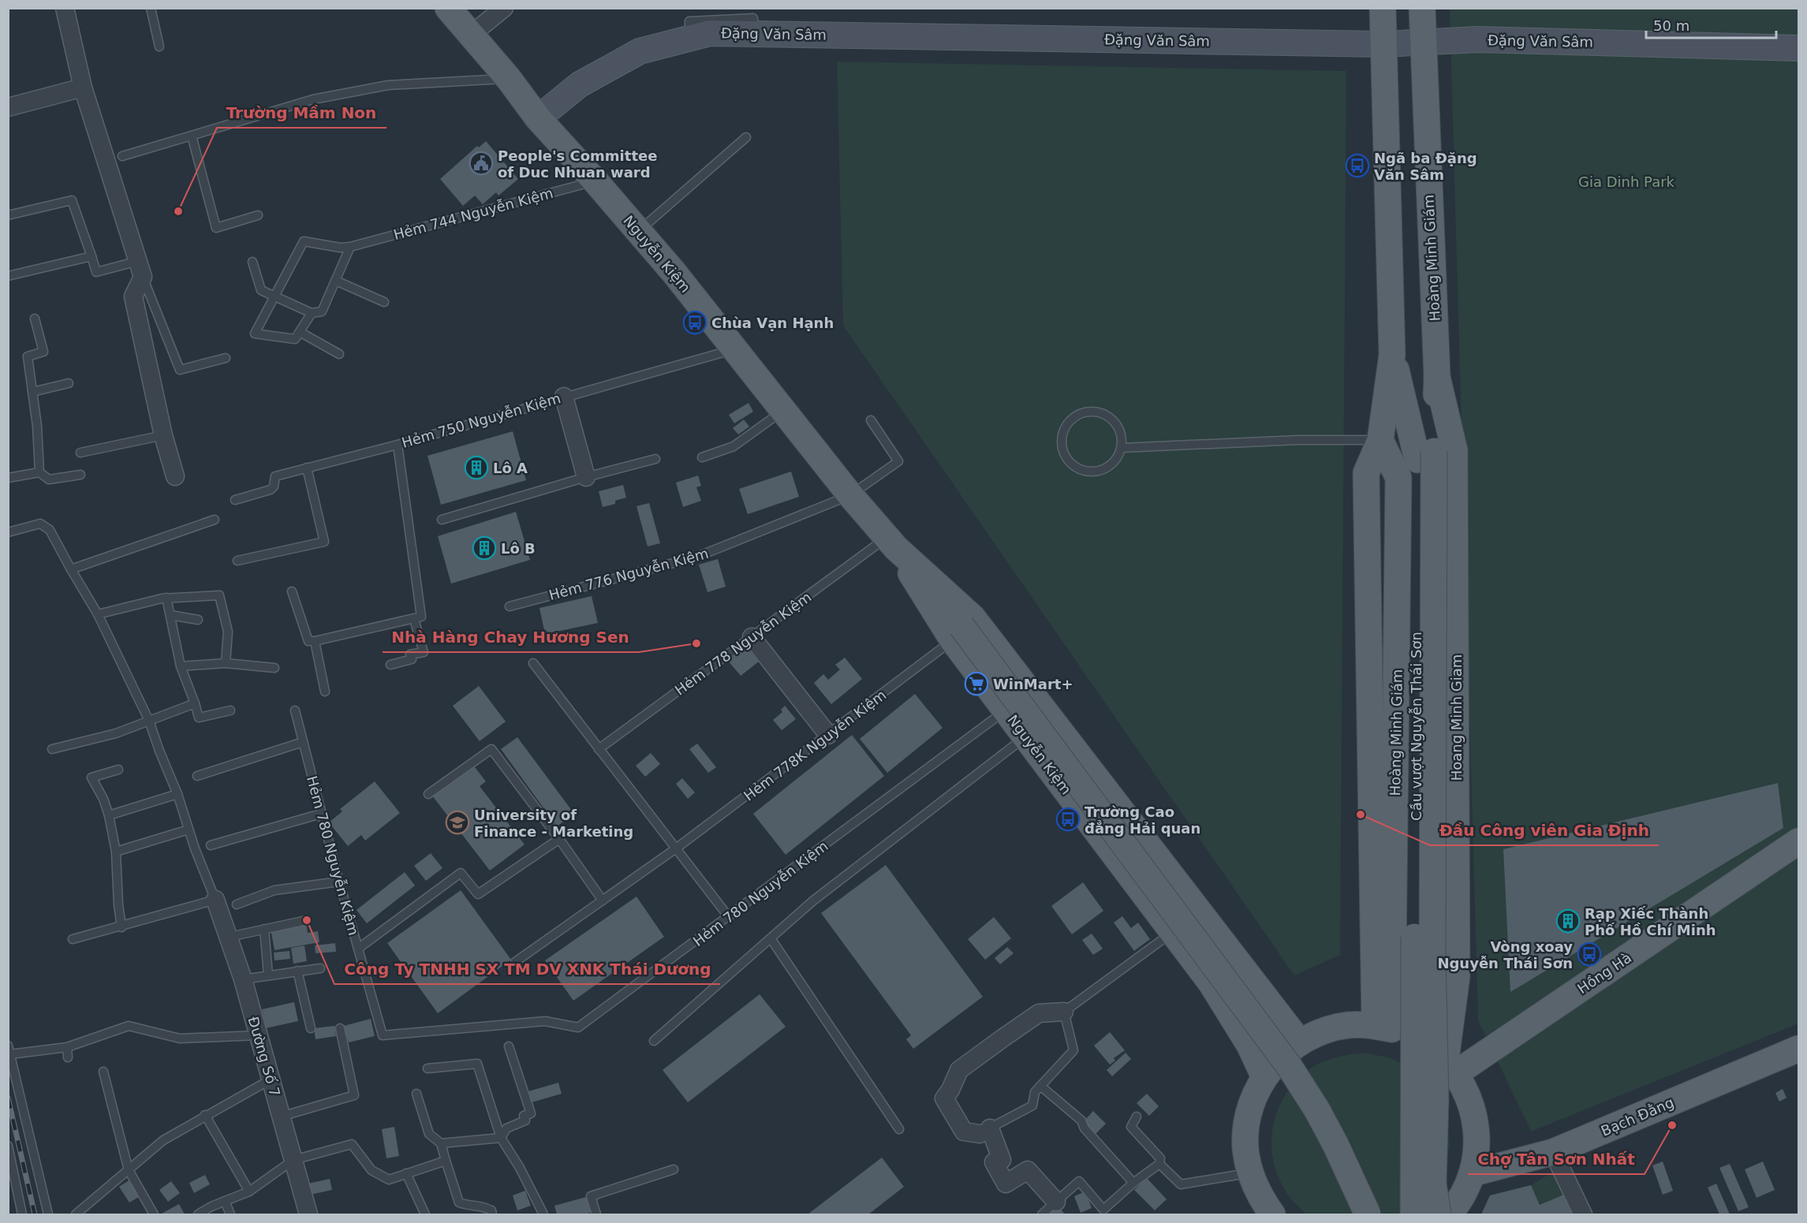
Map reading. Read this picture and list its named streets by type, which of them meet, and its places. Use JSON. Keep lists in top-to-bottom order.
{
  "streets": {
    "main road": [
      "Nguyễn Kiệm",
      "Hoàng Minh Giám",
      "Hoang Minh Giam",
      "Cầu vượt Nguyễn Thái Sơn",
      "Hồng Hà",
      "Bạch Đằng"
    ],
    "street": ["Đặng Văn Sâm", "Đường Số 7"],
    "lane": [
      "Hẻm 744 Nguyễn Kiệm",
      "Hẻm 750 Nguyễn Kiệm",
      "Hẻm 776 Nguyễn Kiệm",
      "Hẻm 778 Nguyễn Kiệm",
      "Hẻm 778K Nguyễn Kiệm",
      "Hẻm 780 Nguyễn Kiệm"
    ]
  },
  "crossings": [
    ["Đặng Văn Sâm", "Nguyễn Kiệm"],
    ["Đặng Văn Sâm", "Hoàng Minh Giám"],
    ["Hẻm 744 Nguyễn Kiệm", "Nguyễn Kiệm"],
    ["Nguyễn Kiệm", "Hẻm 750 Nguyễn Kiệm"],
    ["Nguyễn Kiệm", "Hẻm 776 Nguyễn Kiệm"],
    ["Nguyễn Kiệm", "Hẻm 778 Nguyễn Kiệm"],
    ["Nguyễn Kiệm", "Hẻm 778K Nguyễn Kiệm"],
    ["Nguyễn Kiệm", "Hẻm 780 Nguyễn Kiệm"],
    ["Hoàng Minh Giám", "Hoang Minh Giam"],
    ["Hoàng Minh Giám", "Cầu vượt Nguyễn Thái Sơn"],
    ["Hoang Minh Giam", "Hồng Hà"]
  ],
  "parks": ["Gia Dinh Park"],
  "places": {
    "public building": ["People's Committee of Duc Nhuan ward"],
    "bus stop": [
      "Ngã ba Đặng Văn Sâm",
      "Chùa Vạn Hạnh",
      "Trường Cao đẳng Hải quan",
      "Vòng xoay Nguyễn Thái Sơn"
    ],
    "other": [
      "Trường Mầm Non",
      "Nhà Hàng Chay Hương Sen",
      "Đầu Công viên Gia Định",
      "Công Ty TNHH SX TM DV XNK Thái Dương",
      "Chợ Tân Sơn Nhất"
    ],
    "building": ["Lô A", "Lô B", "Rạp Xiếc Thành Phố Hồ Chí Minh"],
    "supermarket": ["WinMart+"],
    "school or university": ["University of Finance - Marketing"]
  },
  "scale_bar": "50 m"
}
